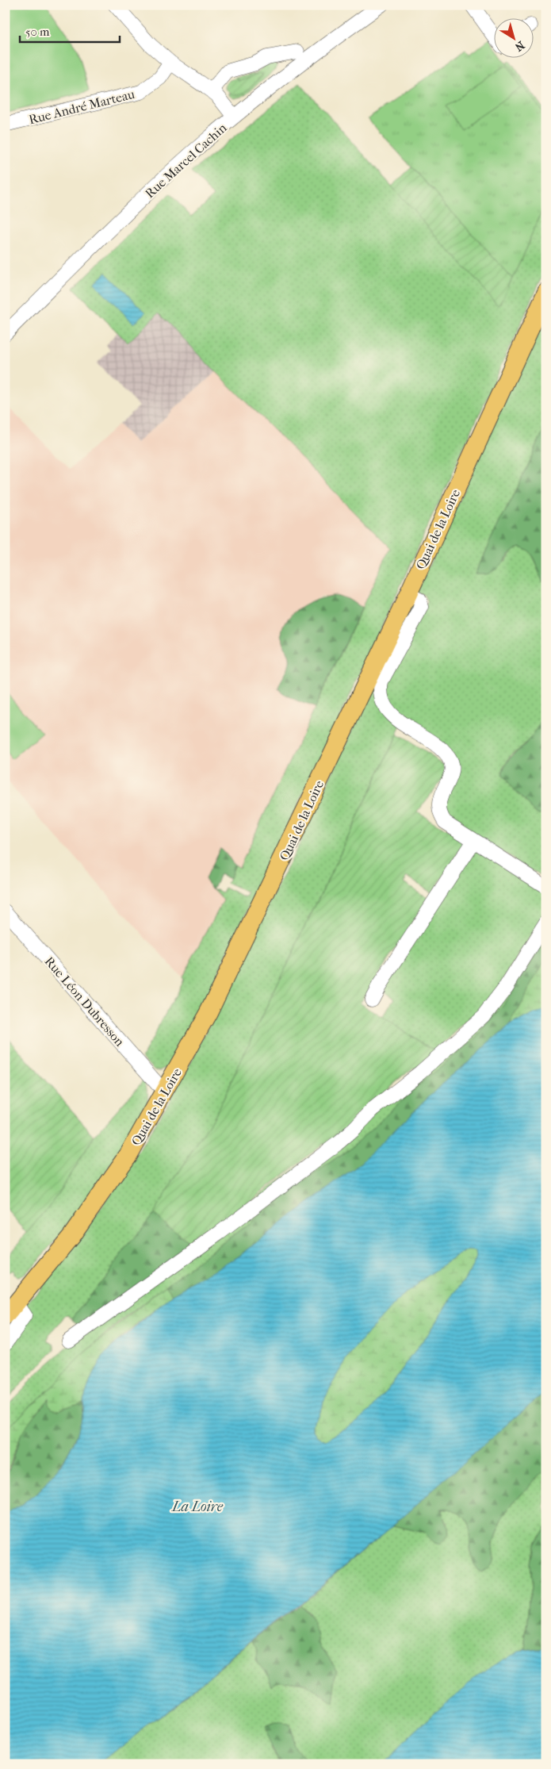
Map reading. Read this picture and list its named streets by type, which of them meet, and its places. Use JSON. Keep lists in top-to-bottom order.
{
  "streets": {
    "main road": ["Quai de la Loire"],
    "street": ["Rue André Marteau", "Rue Marcel Cachin", "Rue Léon Dubresson"]
  },
  "crossings": [
    ["Quai de la Loire", "Rue Léon Dubresson"]
  ],
  "water": ["La Loire"],
  "scale_bar": "50 m",
  "north": "bottom right"
}
